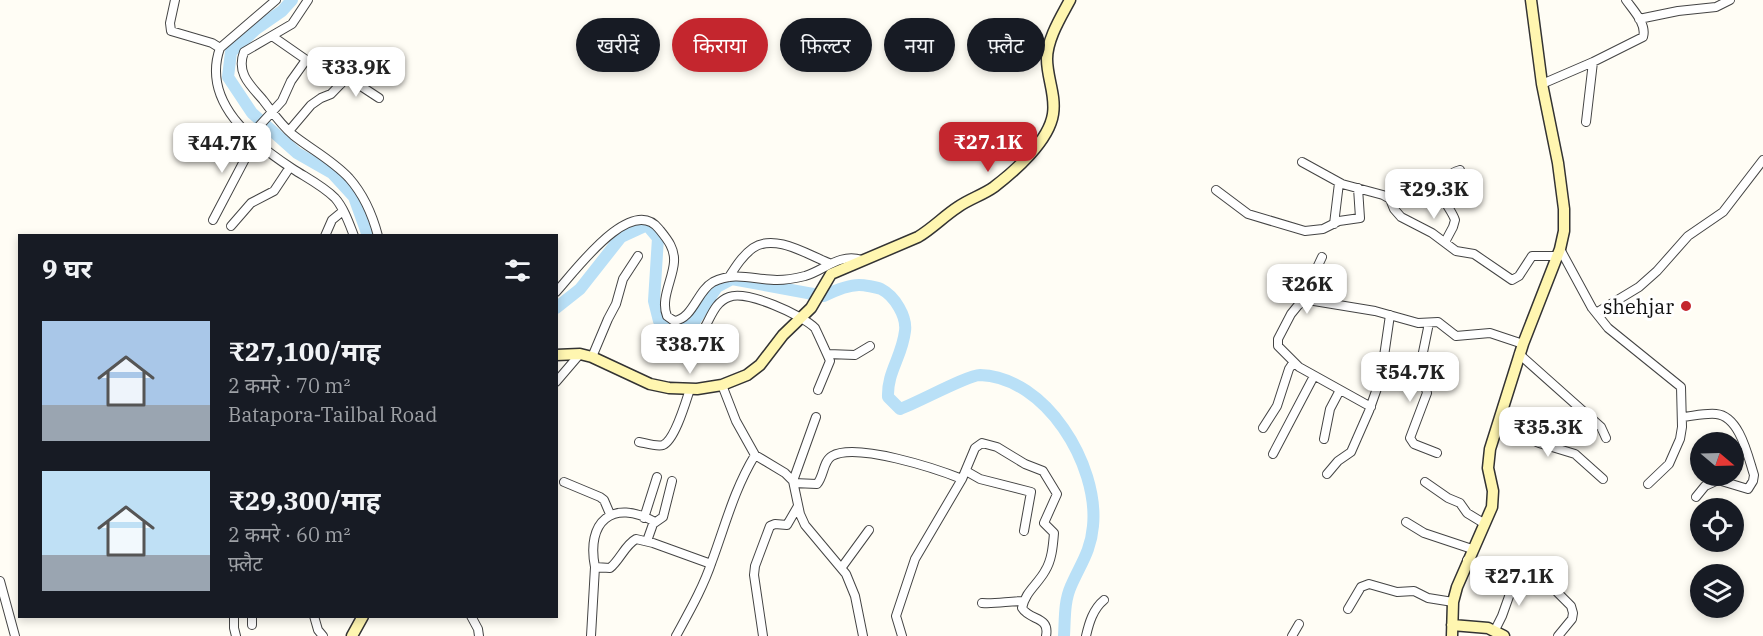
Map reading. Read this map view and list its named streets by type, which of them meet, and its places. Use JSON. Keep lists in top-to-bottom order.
{
  "places": ["shehjar"],
  "north": "right",
  "page": {
    "chip": [
      "खरीदें",
      "किराया",
      "फ़िल्टर",
      "नया",
      "फ़्लैट"
    ],
    "price": [
      "₹33.9K",
      "₹27.1K",
      "₹44.7K",
      "₹29.3K",
      "₹26K",
      "₹38.7K",
      "₹54.7K",
      "₹35.3K",
      "₹27.1K"
    ],
    "heading": "9 घर",
    "list": [
      {
        "name": "₹27,100/माह",
        "note": "2 कमरे · 70 m² · Batapora-Tailbal Road"
      },
      {
        "name": "₹29,300/माह",
        "note": "2 कमरे · 60 m² · फ़्लैट"
      }
    ]
  }
}
